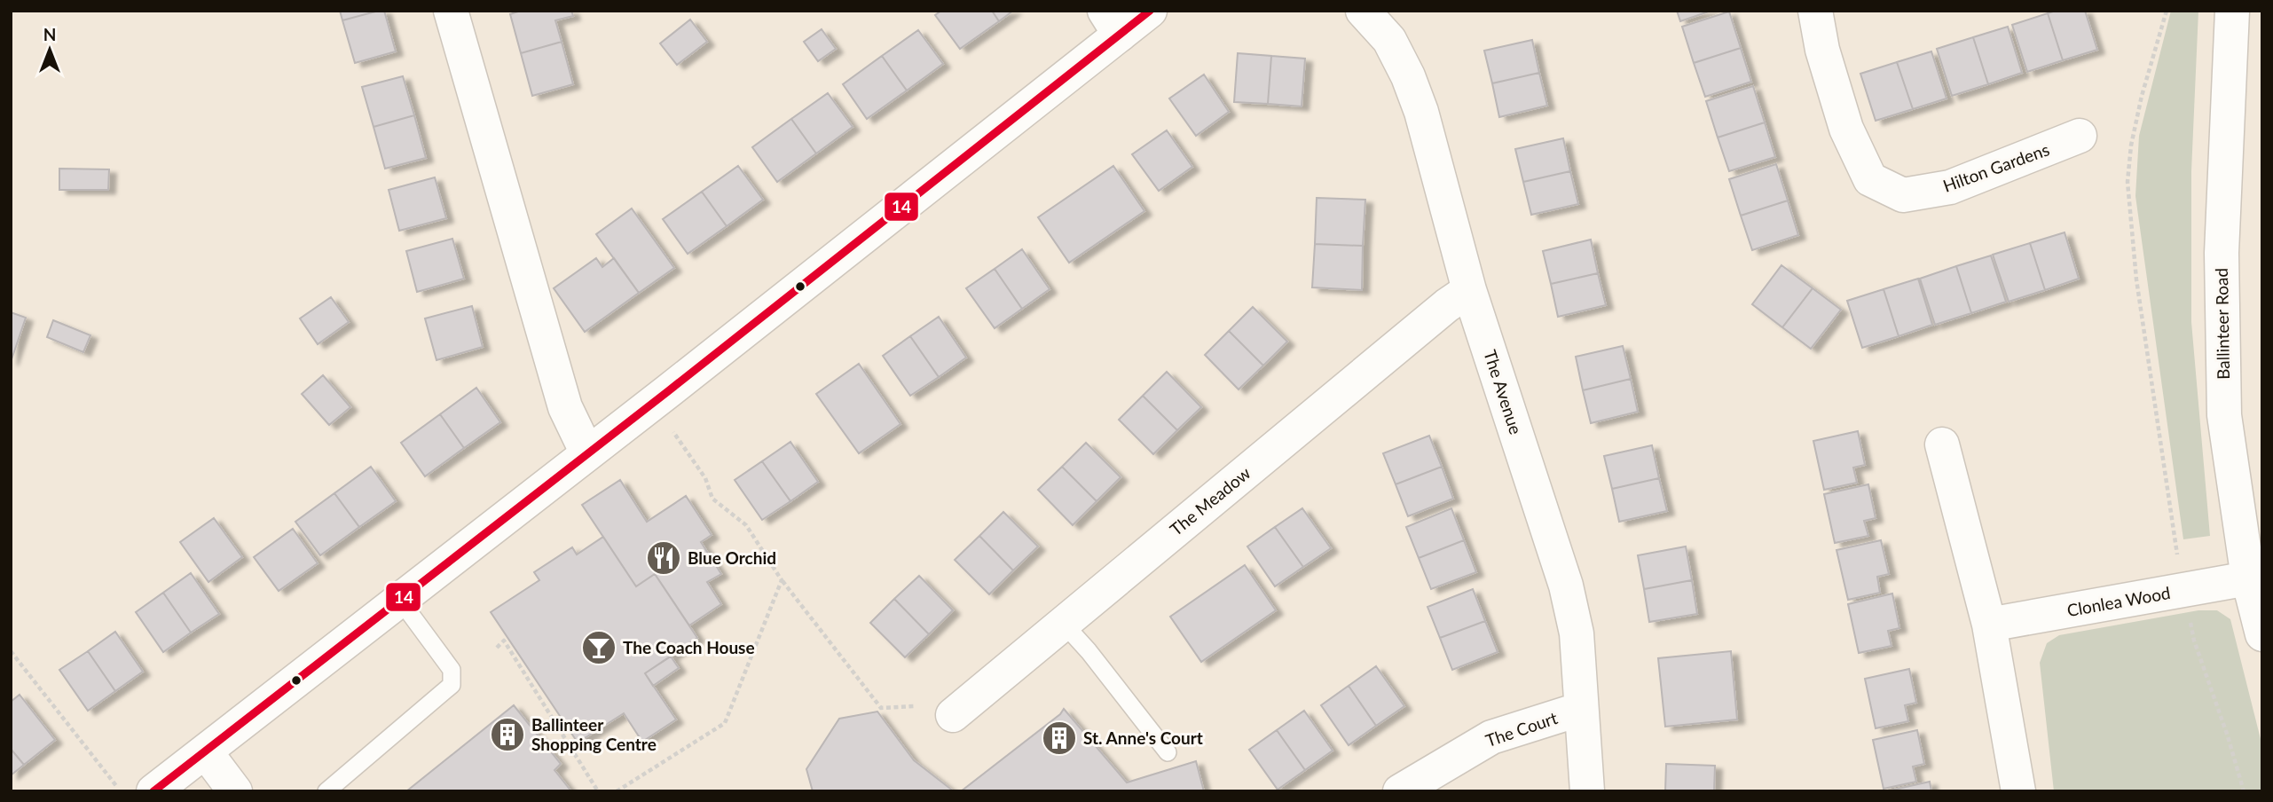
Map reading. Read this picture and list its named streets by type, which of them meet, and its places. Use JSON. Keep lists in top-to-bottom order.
{
  "streets": {
    "street": [
      "Hilton Gardens",
      "Ballinteer Road",
      "The Avenue",
      "The Meadow",
      "Clonlea Wood",
      "The Court"
    ]
  },
  "crossings": [
    ["Ballinteer Road", "Clonlea Wood"],
    ["The Avenue", "The Meadow"],
    ["The Avenue", "The Court"]
  ],
  "places": {
    "restaurant": ["Blue Orchid"],
    "bar": ["The Coach House"],
    "building": ["Ballinteer Shopping Centre", "St. Anne's Court"]
  },
  "lines": ["transit line 14"],
  "north": "top"
}
